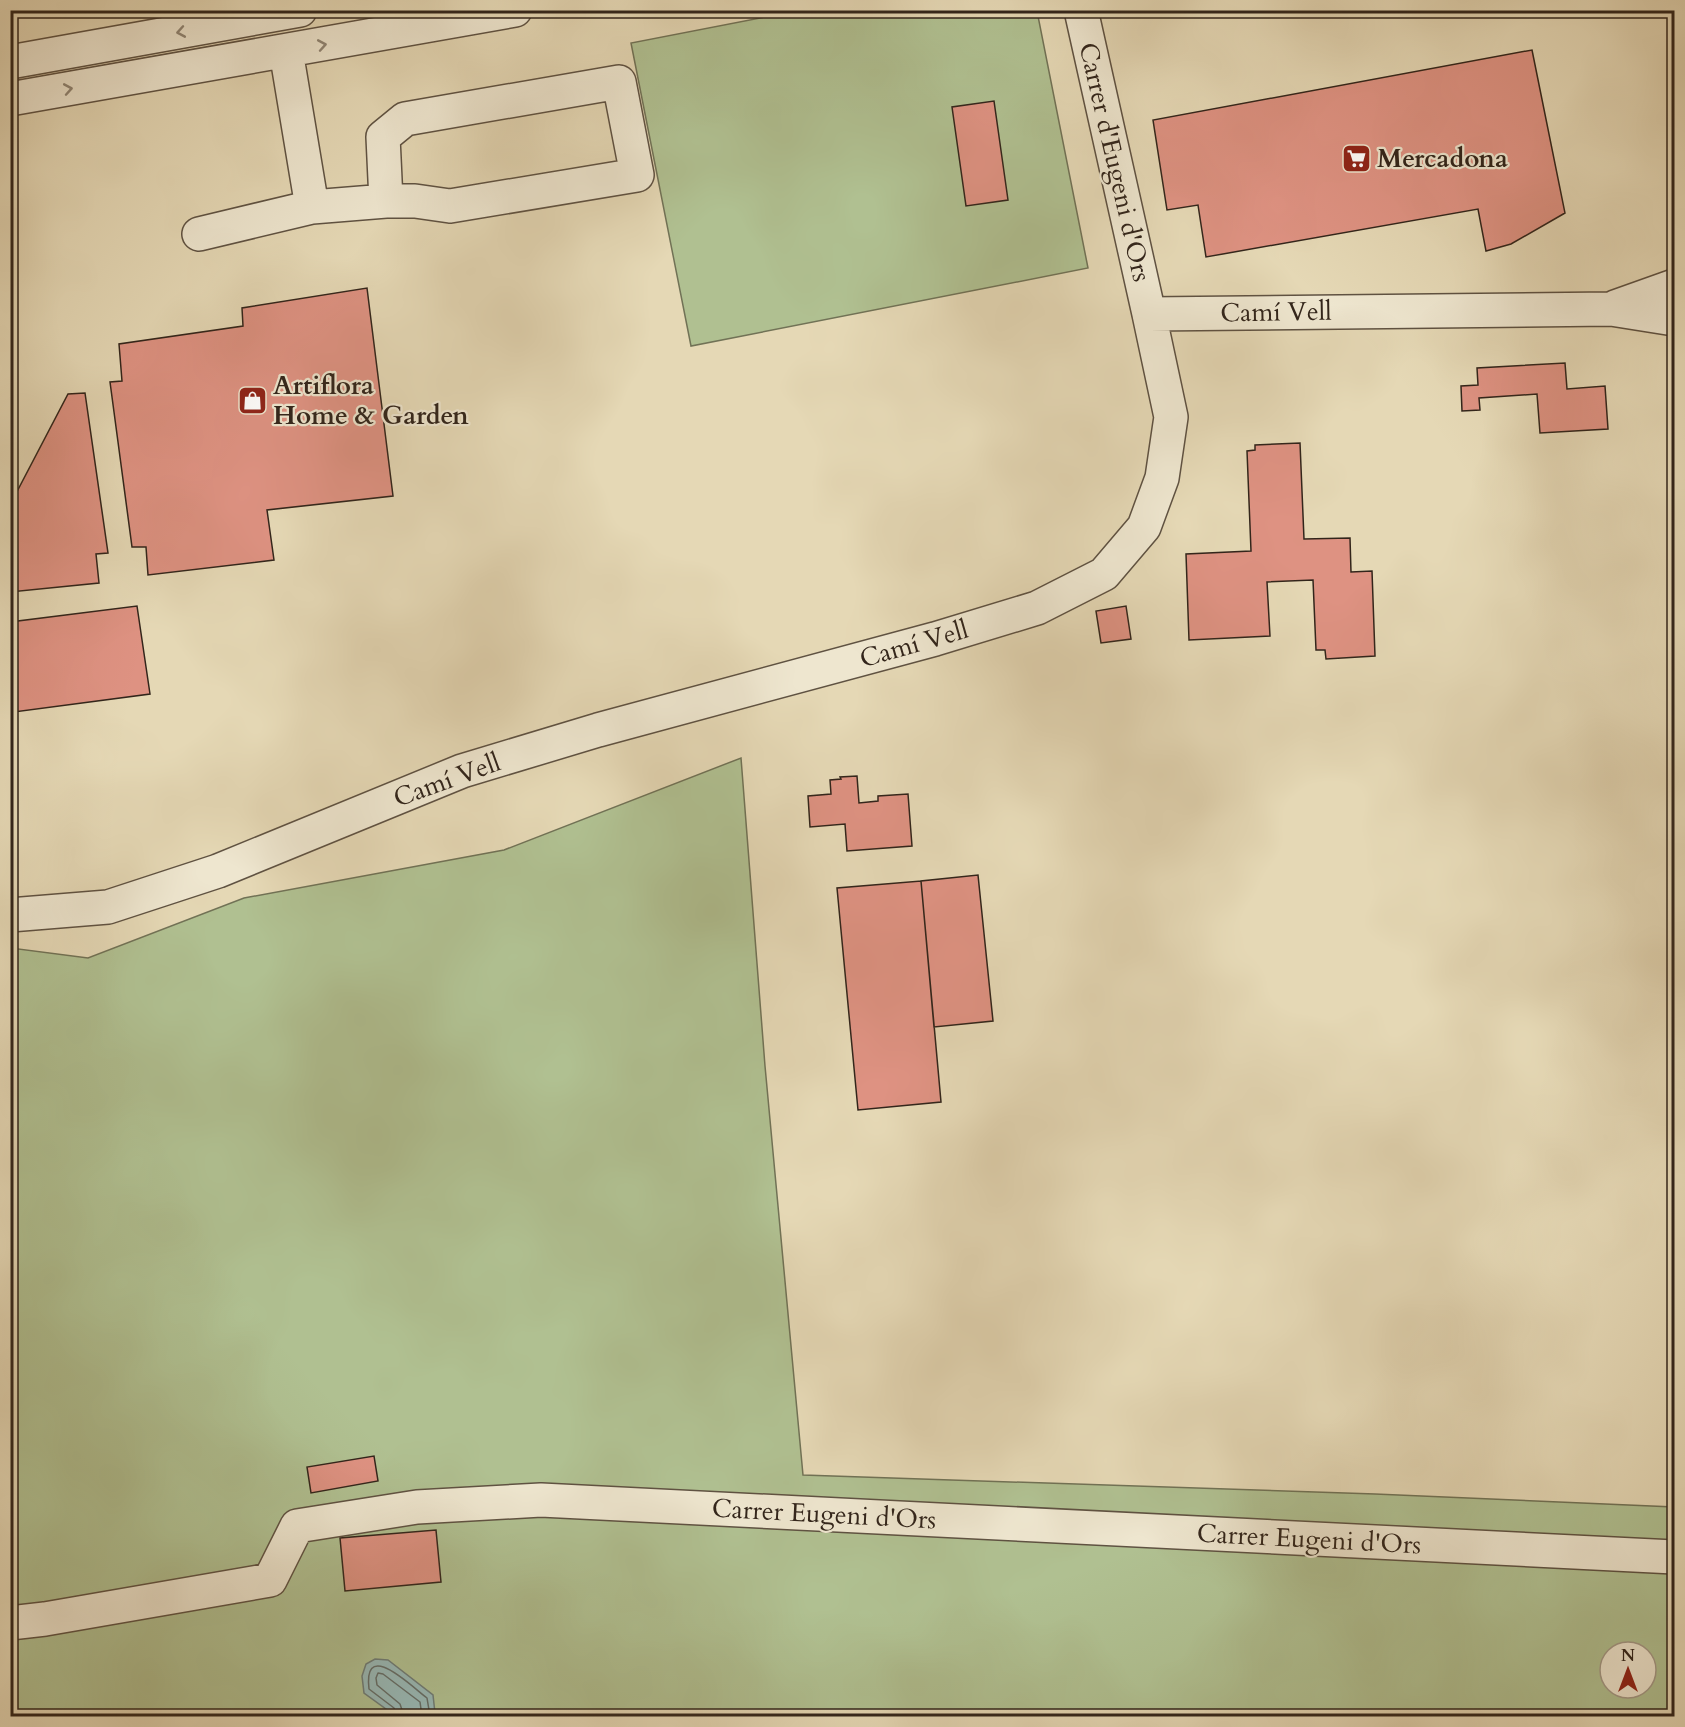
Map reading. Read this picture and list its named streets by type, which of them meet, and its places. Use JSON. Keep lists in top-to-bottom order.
{
  "streets": {
    "street": ["Carrer d'Eugeni d'Ors", "Camí Vell", "Carrer Eugeni d'Ors"]
  },
  "crossings": [
    ["Carrer d'Eugeni d'Ors", "Camí Vell"]
  ],
  "places": {
    "supermarket": ["Mercadona"],
    "shop": ["Artiflora Home & Garden"]
  },
  "north": "top"
}
